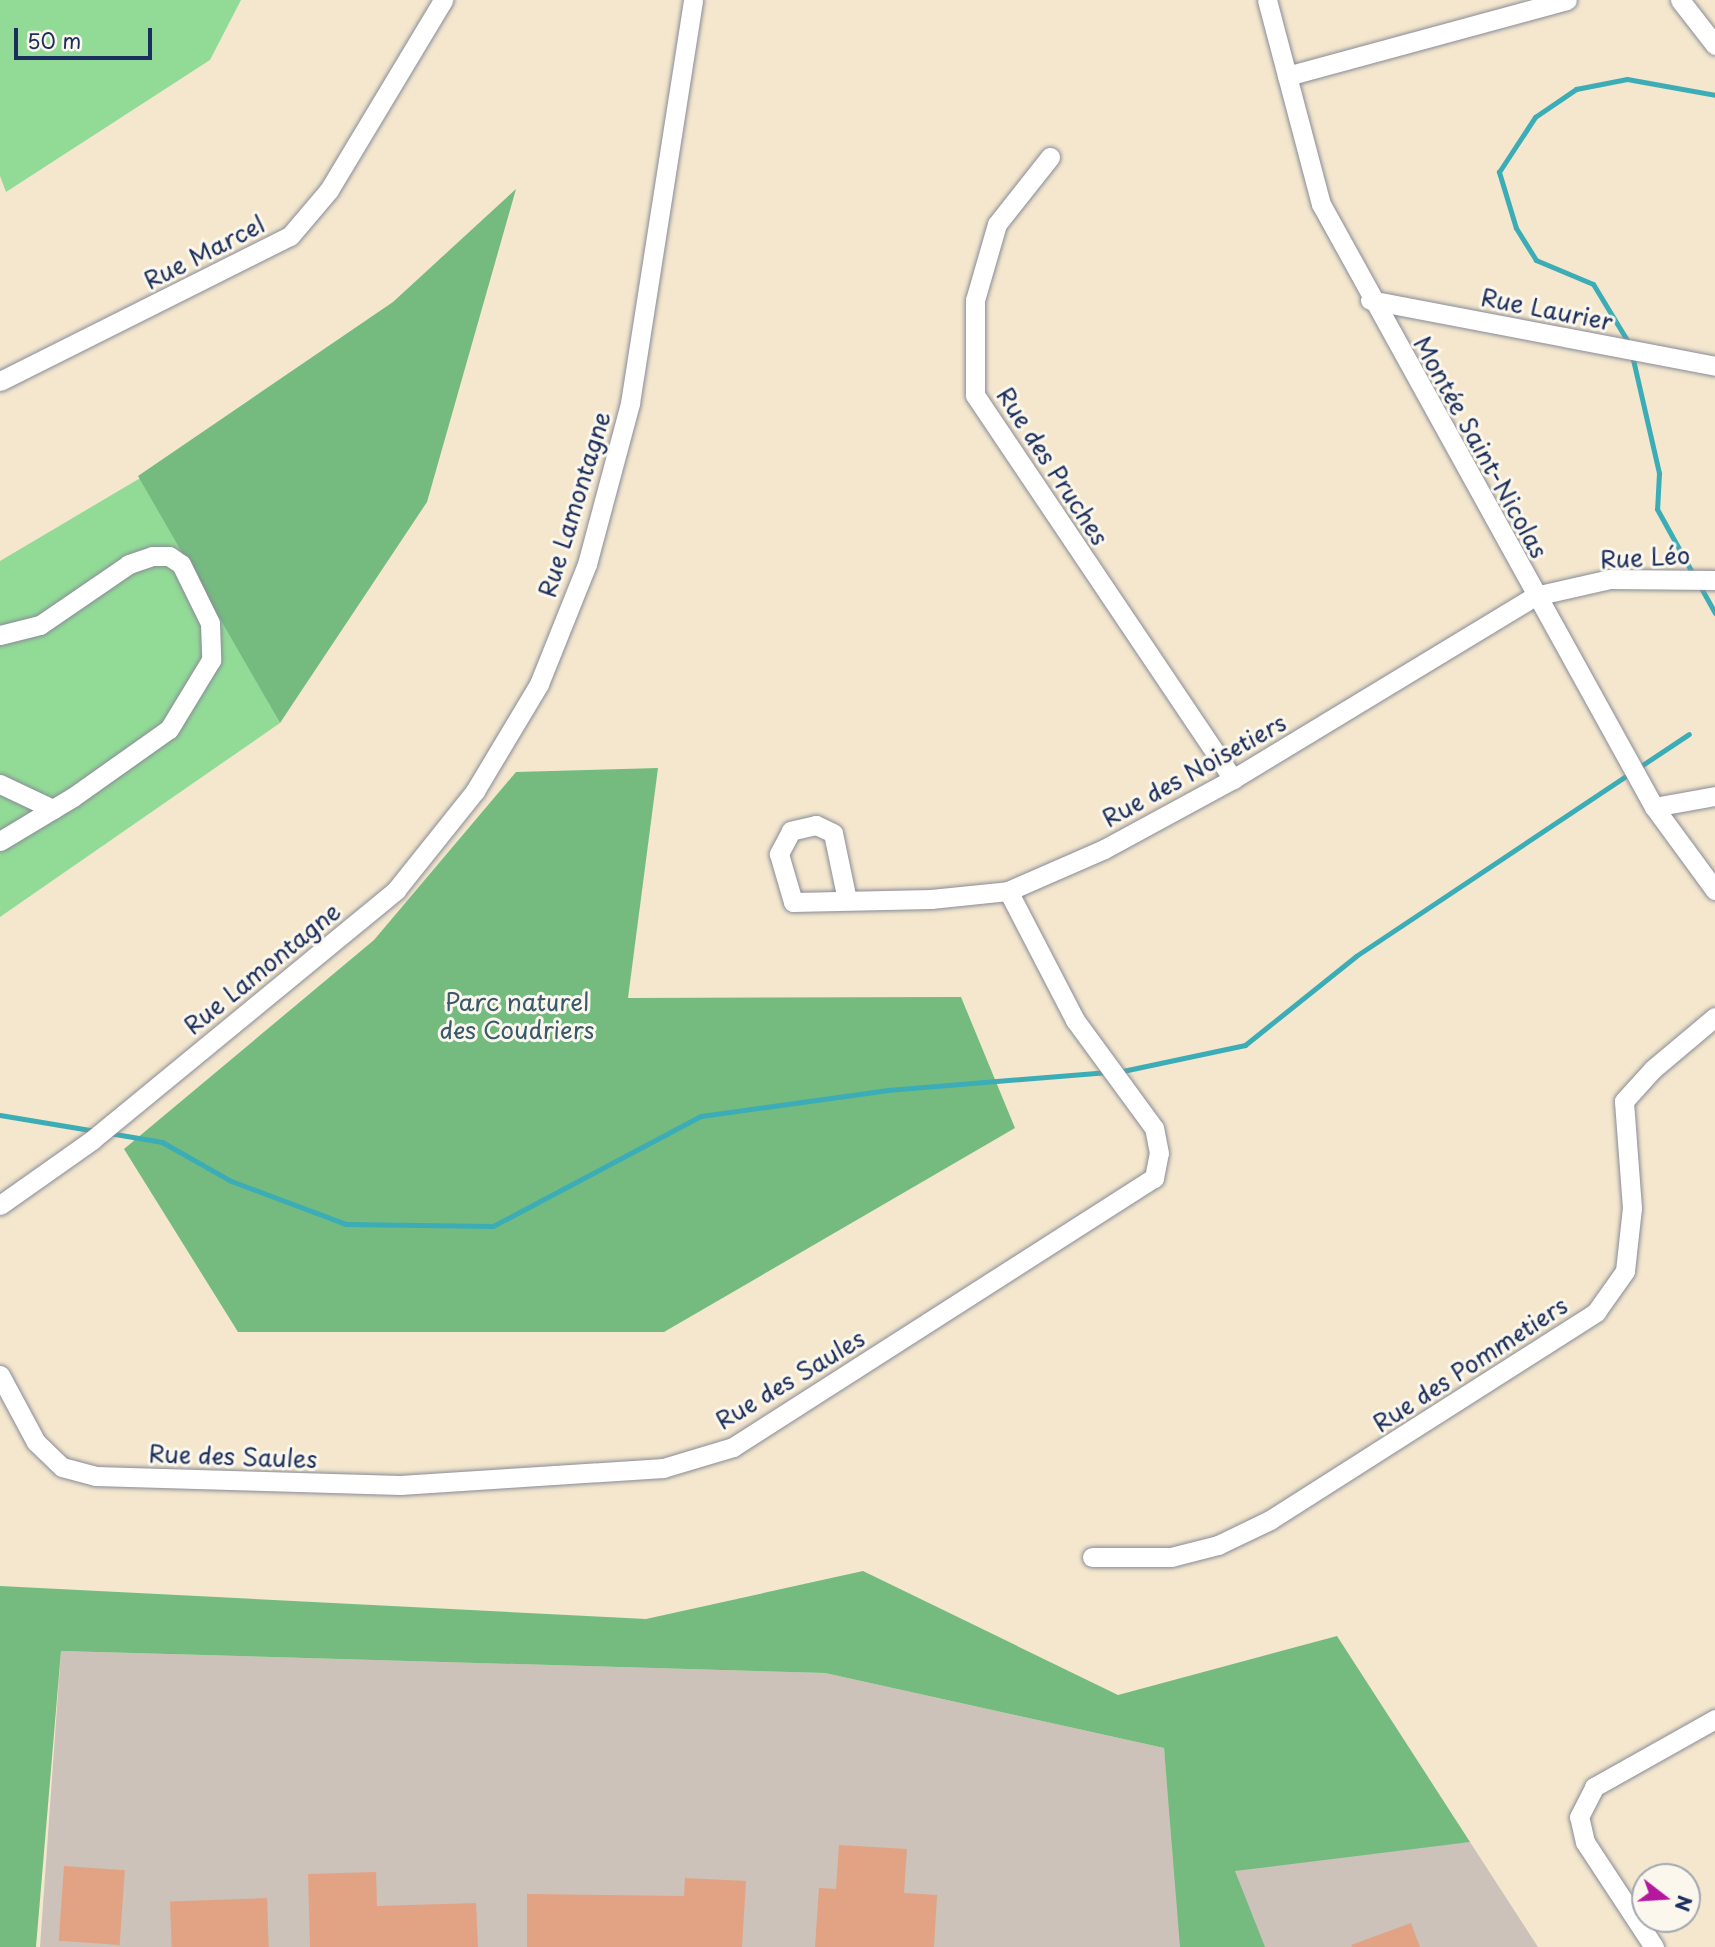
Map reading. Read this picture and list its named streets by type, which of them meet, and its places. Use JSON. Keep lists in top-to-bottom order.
{
  "streets": {
    "street": [
      "Rue Marcel",
      "Rue Laurier",
      "Montée Saint-Nicolas",
      "Rue des Pruches",
      "Rue Lamontagne",
      "Rue Léo",
      "Rue des Noisetiers",
      "Rue des Pommetiers",
      "Rue des Saules"
    ]
  },
  "crossings": [
    ["Rue Laurier", "Montée Saint-Nicolas"],
    ["Montée Saint-Nicolas", "Rue Léo"],
    ["Montée Saint-Nicolas", "Rue des Noisetiers"],
    ["Rue des Pruches", "Rue des Noisetiers"],
    ["Rue Léo", "Rue des Noisetiers"],
    ["Rue des Noisetiers", "Rue des Saules"]
  ],
  "parks": ["Parc naturel des Coudriers"],
  "scale_bar": "50 m",
  "north": "right"
}
